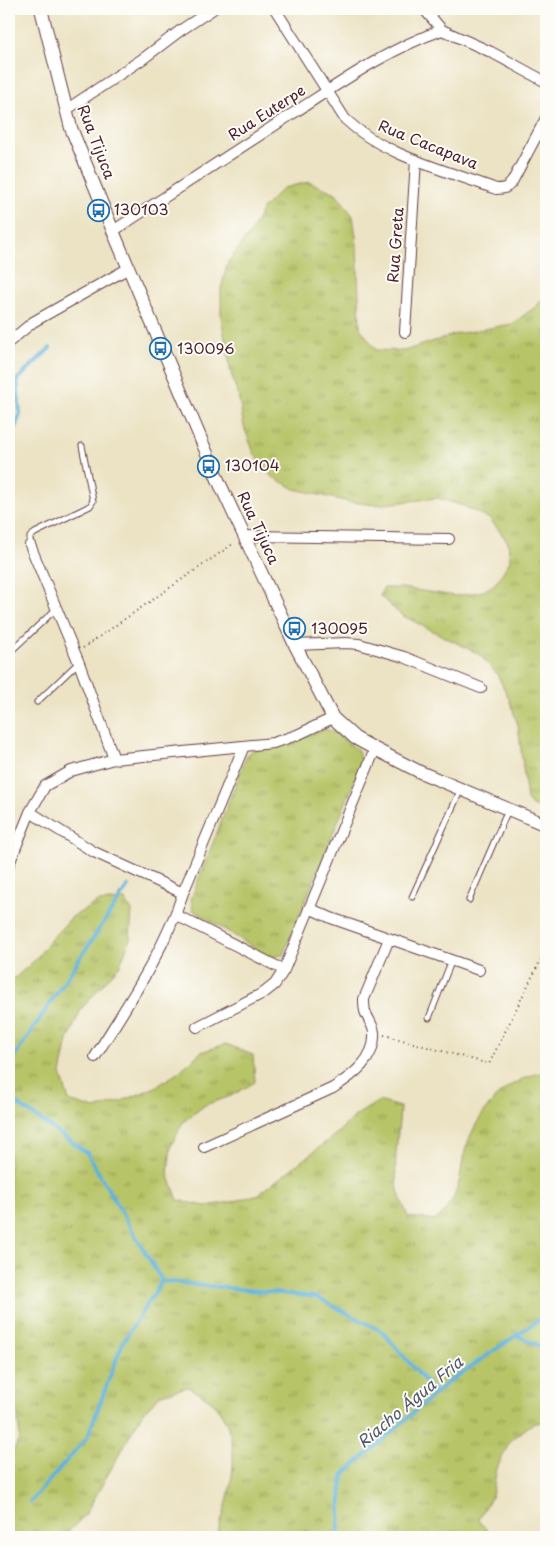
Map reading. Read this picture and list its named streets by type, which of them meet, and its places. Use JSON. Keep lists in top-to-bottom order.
{
  "streets": {
    "street": [
      "Rua Euterpe",
      "Rua Tijuca",
      "Rua Cacapava",
      "Rua Greta"
    ]
  },
  "crossings": [
    ["Rua Euterpe", "Rua Tijuca"],
    ["Rua Euterpe", "Rua Cacapava"],
    ["Rua Cacapava", "Rua Greta"]
  ],
  "water": ["Riacho Água Fria"],
  "places": {
    "bus stop": [
      "130103",
      "130096",
      "130104",
      "130095"
    ]
  }
}
